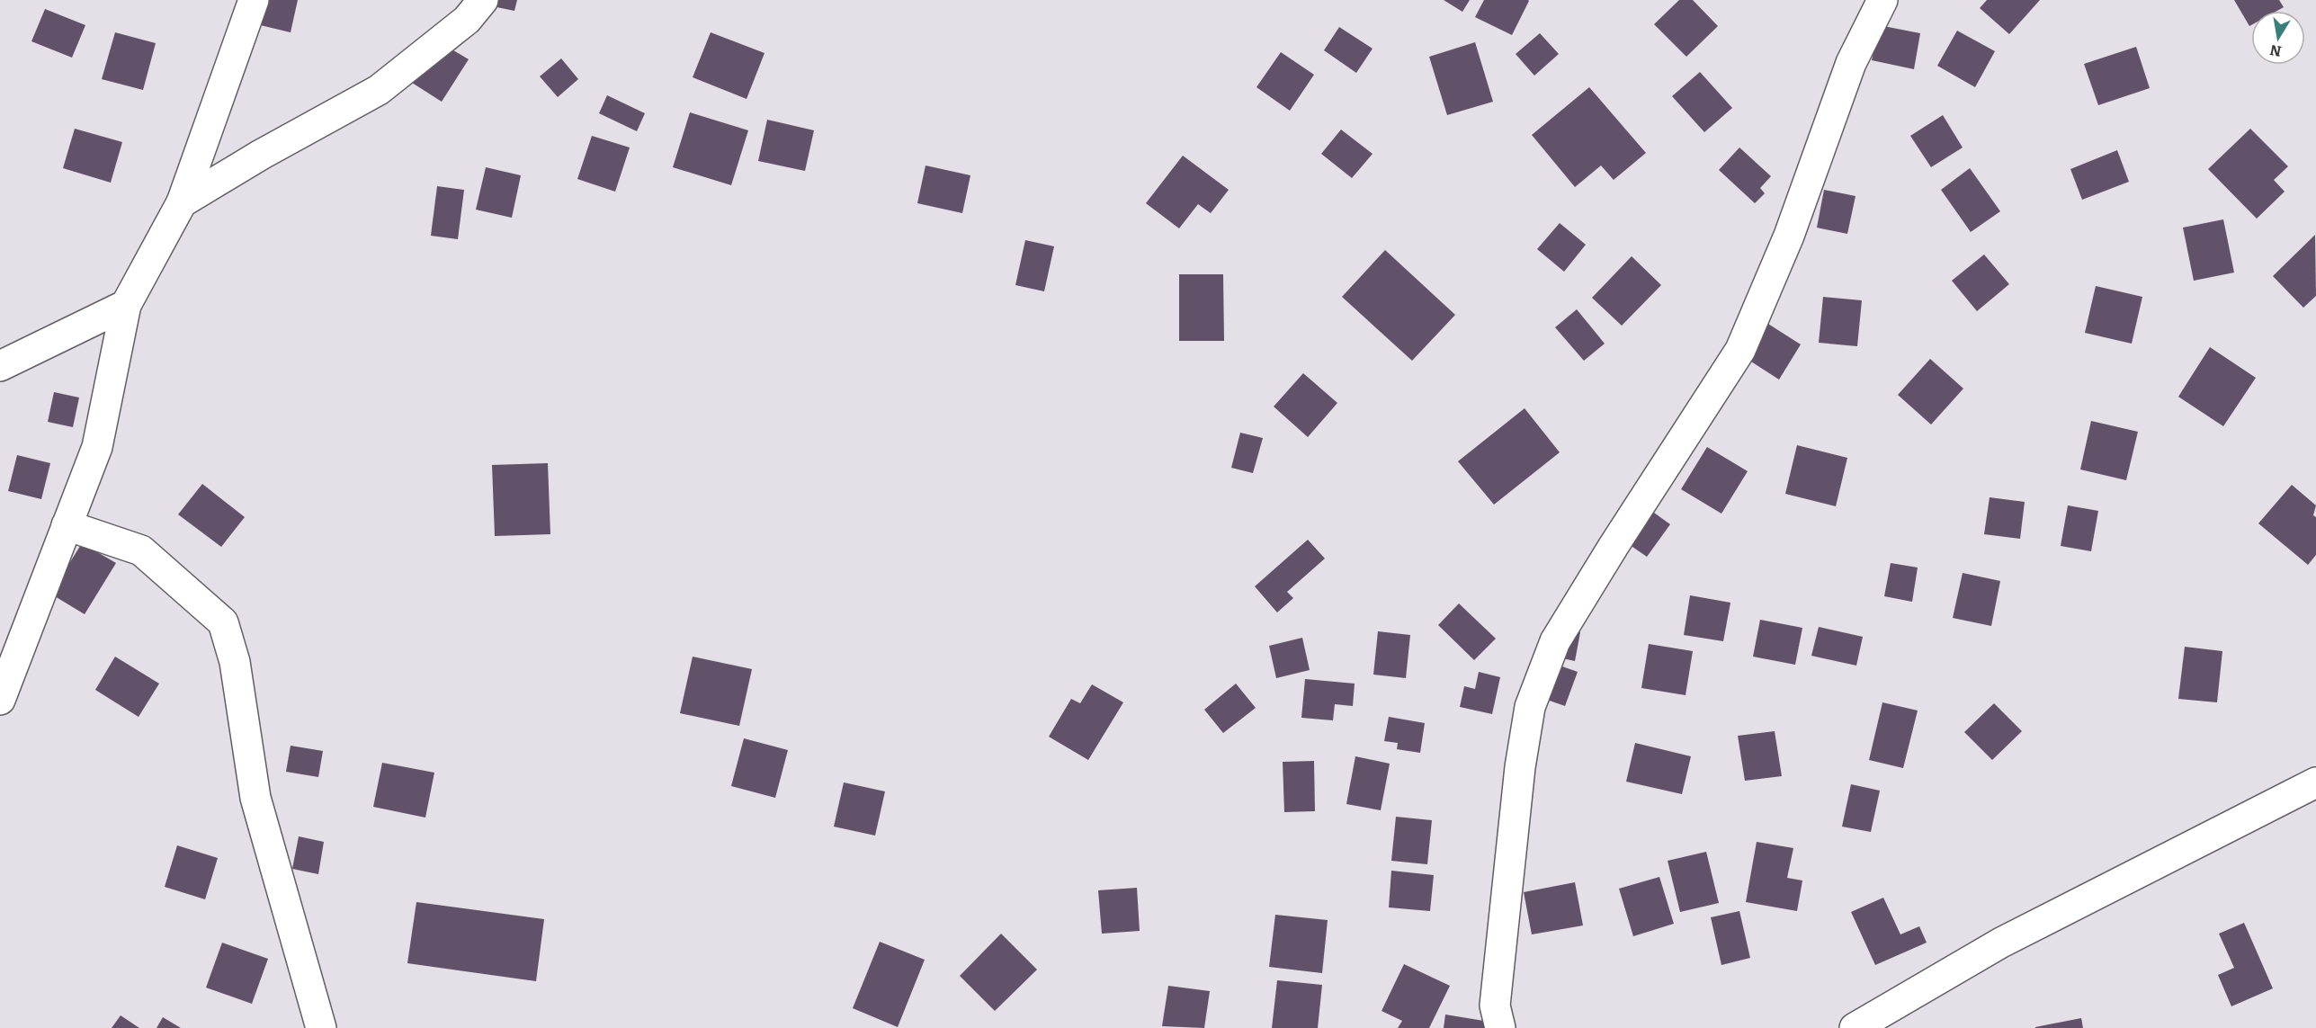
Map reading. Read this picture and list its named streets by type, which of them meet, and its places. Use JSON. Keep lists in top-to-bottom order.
{
  "north": "bottom"
}
